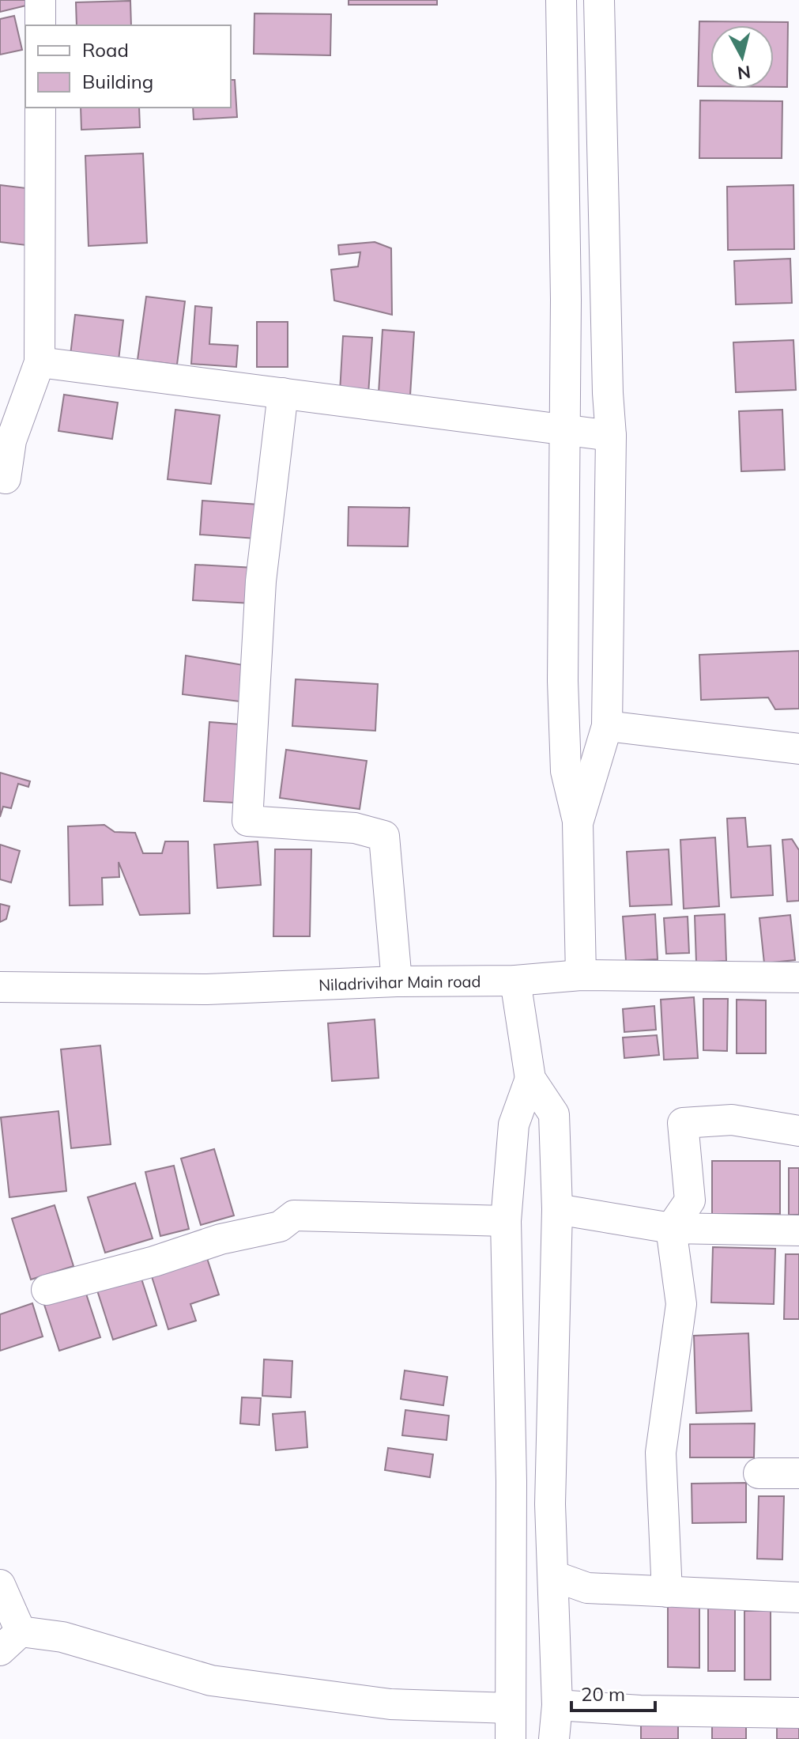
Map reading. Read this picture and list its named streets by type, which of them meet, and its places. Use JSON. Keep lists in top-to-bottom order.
{
  "streets": {
    "street": ["Niladrivihar Main road"]
  },
  "legend": ["Road", "Building"],
  "scale_bar": "20 m",
  "north": "bottom"
}
